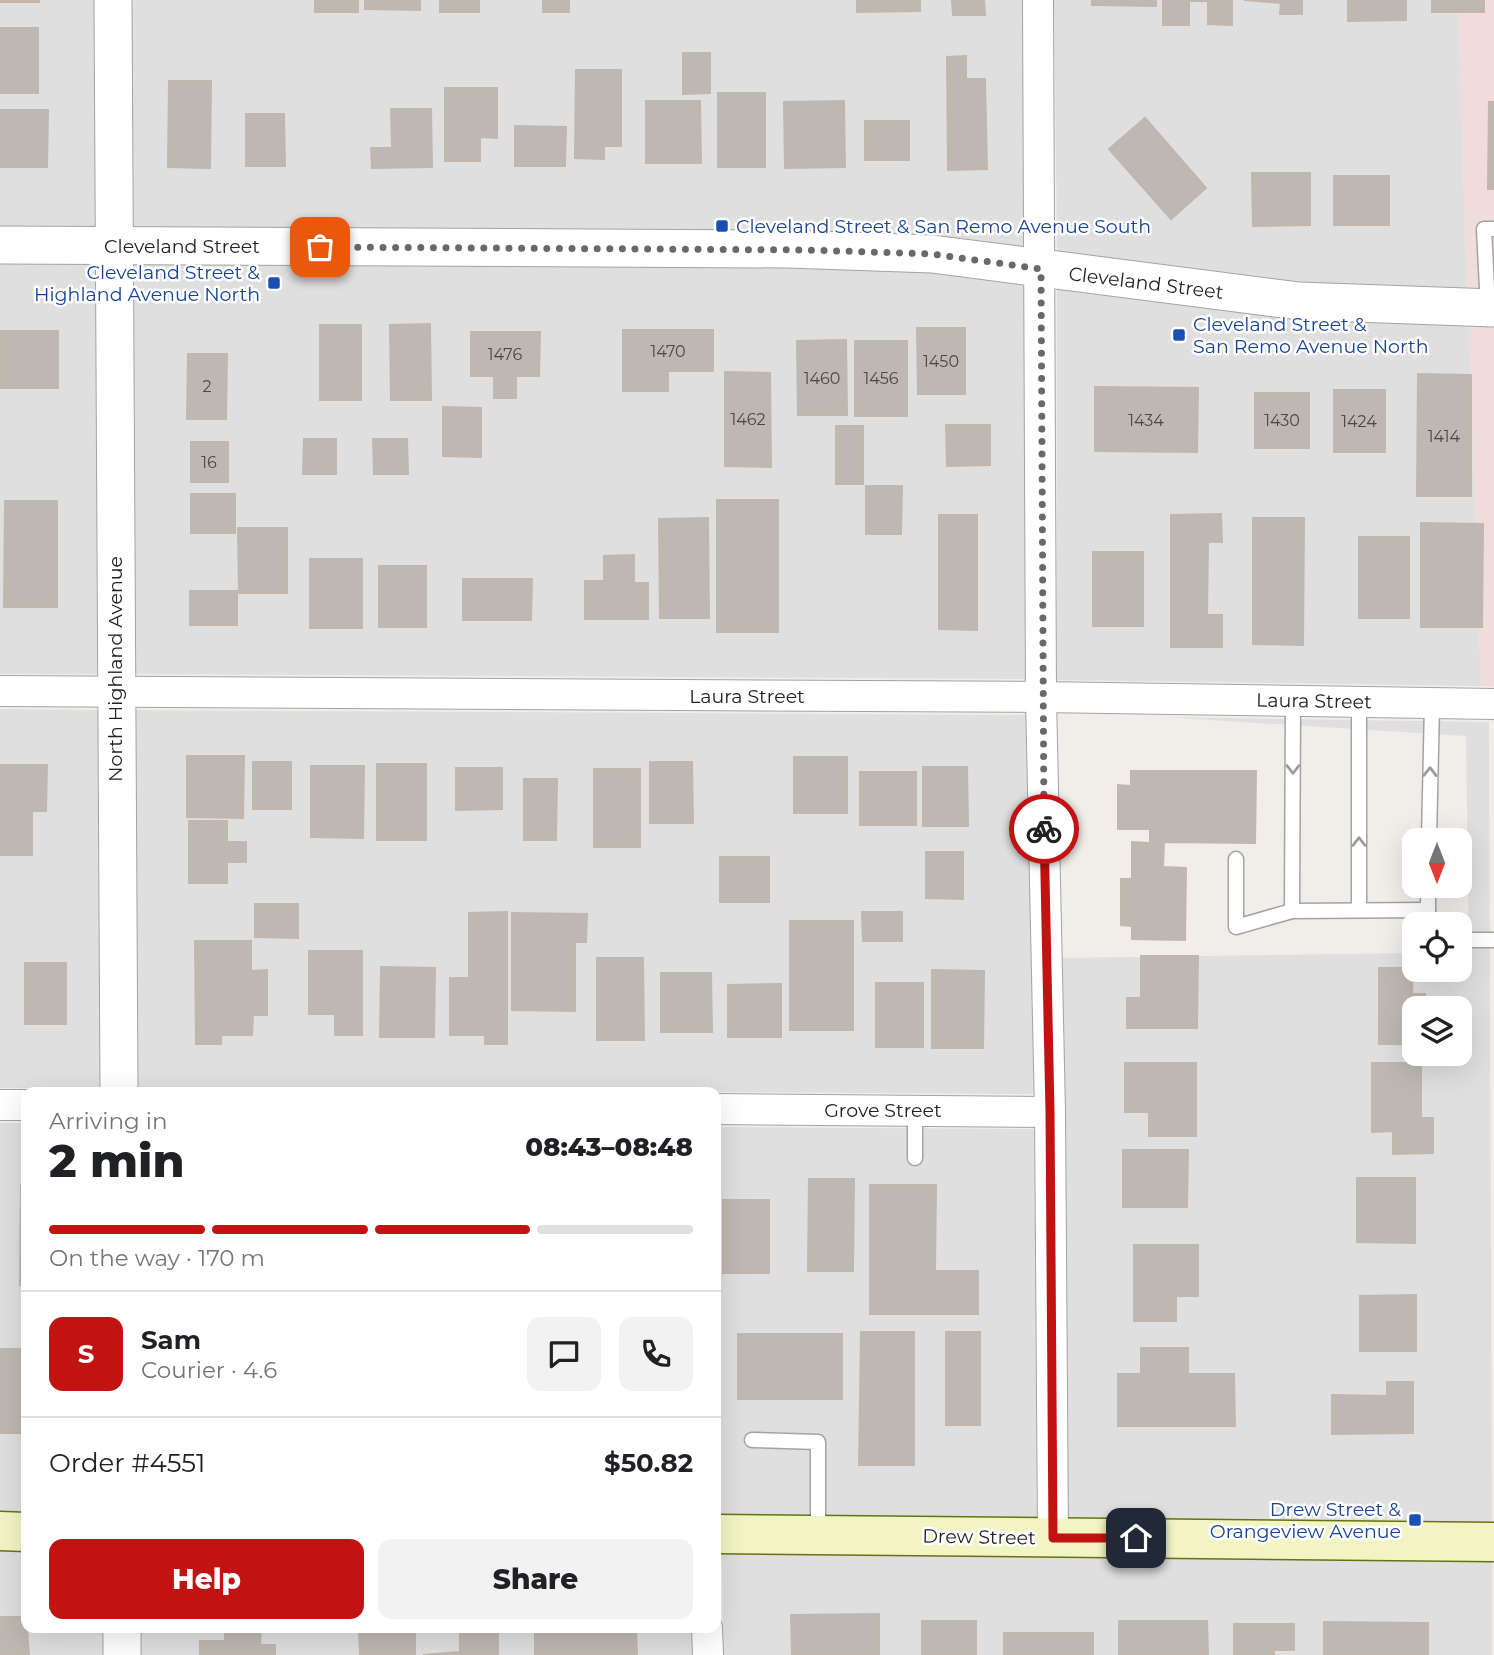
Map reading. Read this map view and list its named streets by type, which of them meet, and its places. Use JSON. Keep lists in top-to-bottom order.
{
  "streets": {
    "main road": ["Drew Street"],
    "street": [
      "Cleveland Street",
      "North Highland Avenue",
      "Laura Street",
      "Grove Street"
    ]
  },
  "crossings": [
    ["Cleveland Street", "North Highland Avenue"],
    ["North Highland Avenue", "Laura Street"]
  ],
  "places": {
    "transit": [
      "Cleveland Street & San Remo Avenue South",
      "Cleveland Street & Highland Avenue North",
      "Cleveland Street & San Remo Avenue North",
      "Drew Street & Orangeview Avenue"
    ]
  },
  "house_numbers": [
    "1470",
    "1476",
    "1450",
    "1460",
    "1456",
    "2",
    "1462",
    "1434",
    "1430",
    "1424",
    "1414",
    "16"
  ],
  "north": "bottom",
  "page": {
    "heading": ["2 min", "Arriving in", "08:43–08:48"],
    "panel": [
      "Sam",
      "Courier · 4.6",
      "Order #4551",
      "$50.82"
    ],
    "bar": "On the way · 170 m",
    "round": "S",
    "buttons": ["Help", "Share"]
  }
}
